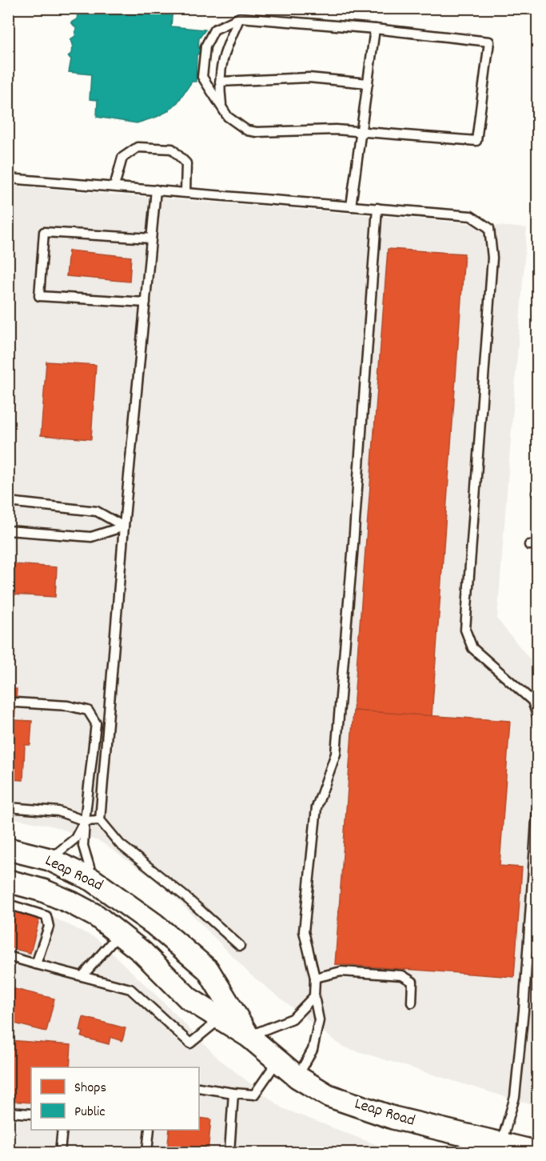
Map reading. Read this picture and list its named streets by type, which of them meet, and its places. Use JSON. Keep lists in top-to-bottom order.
{
  "streets": {
    "street": ["Leap Road"]
  },
  "legend": ["Shops", "Public"]
}
